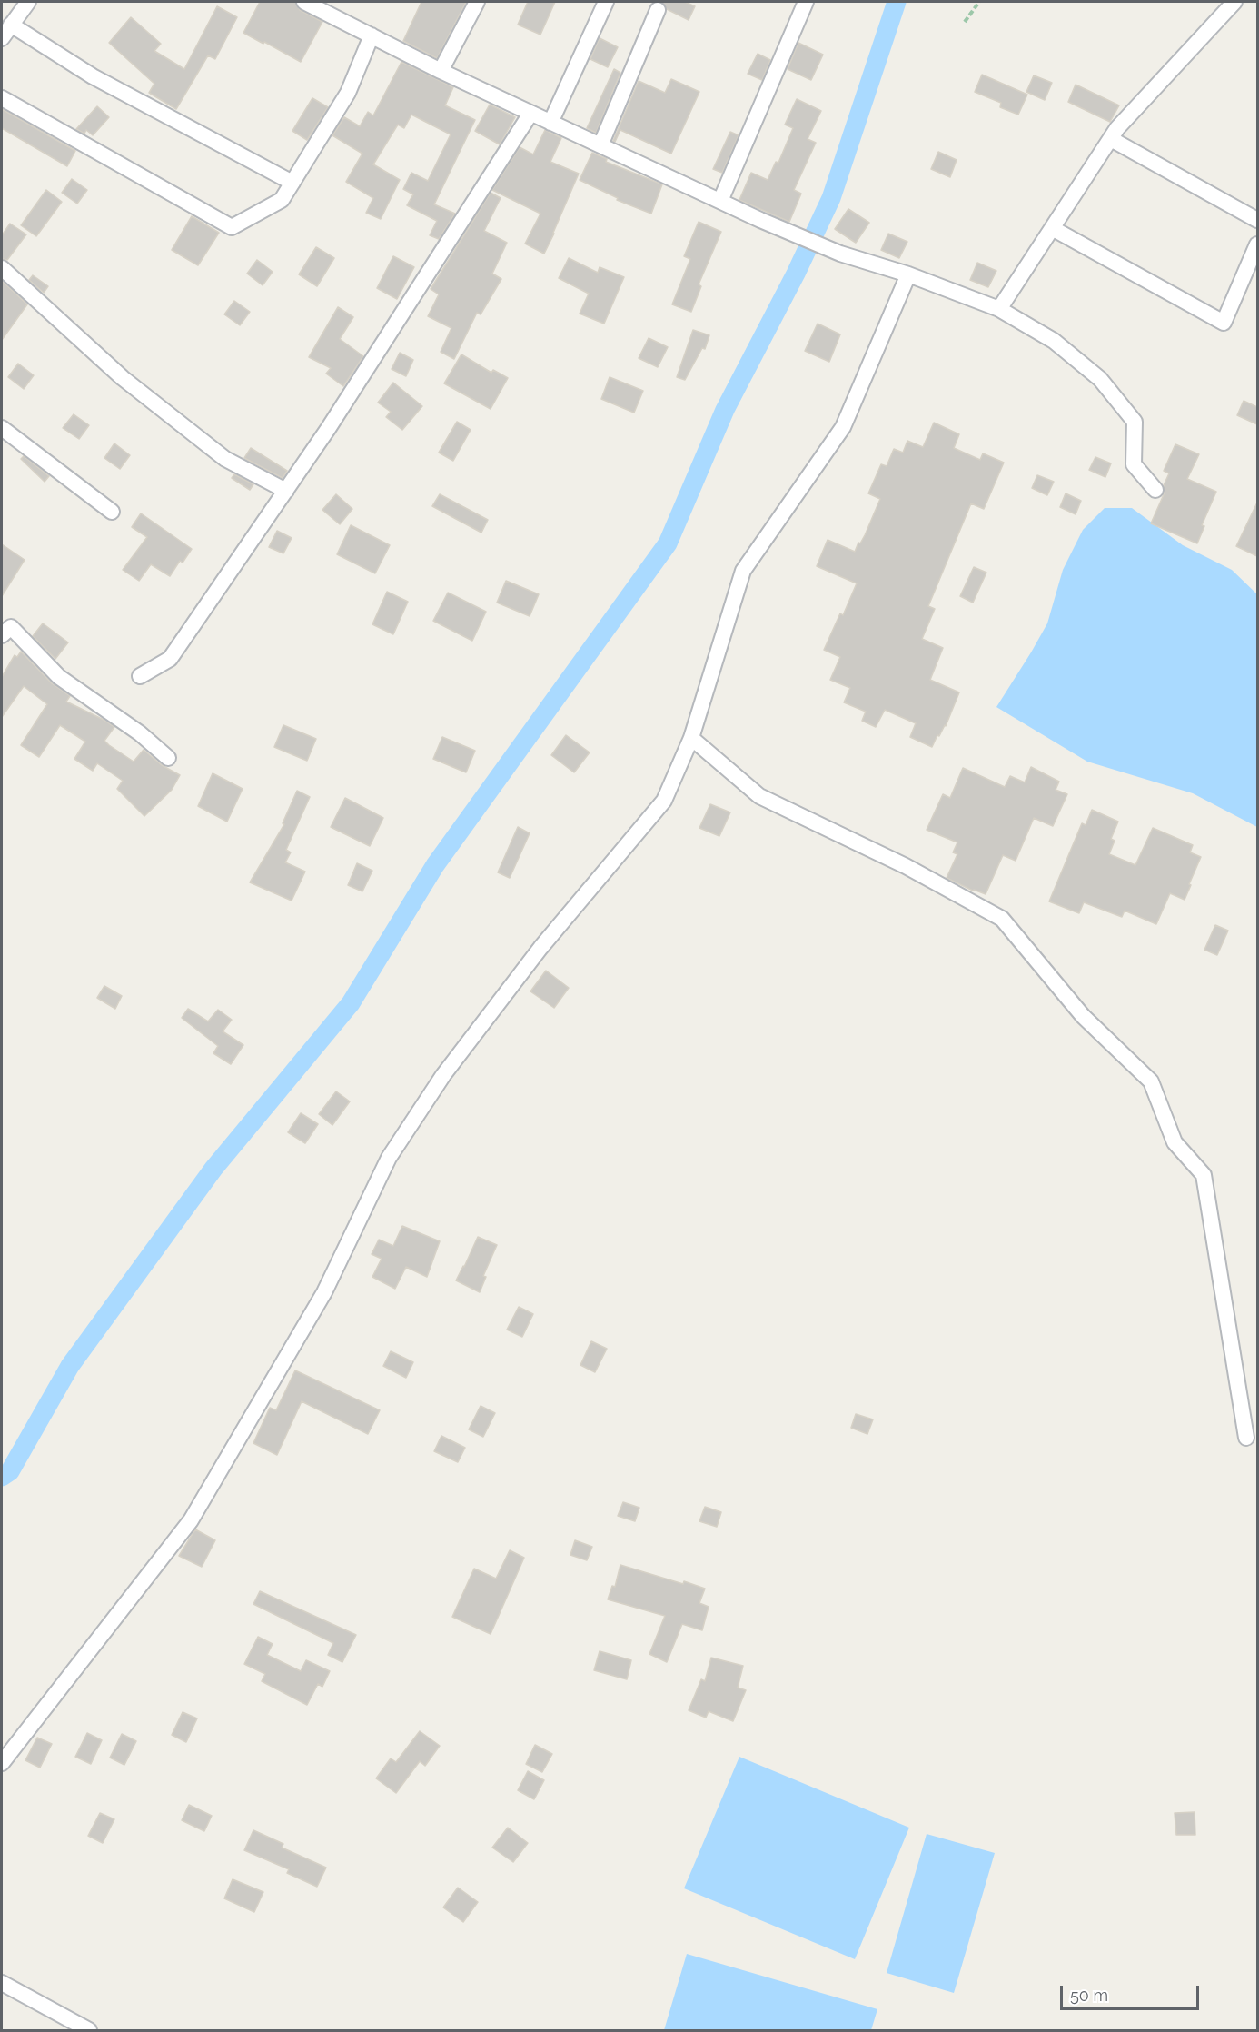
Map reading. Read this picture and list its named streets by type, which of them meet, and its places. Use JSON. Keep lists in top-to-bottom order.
{
  "scale_bar": "50 m"
}
